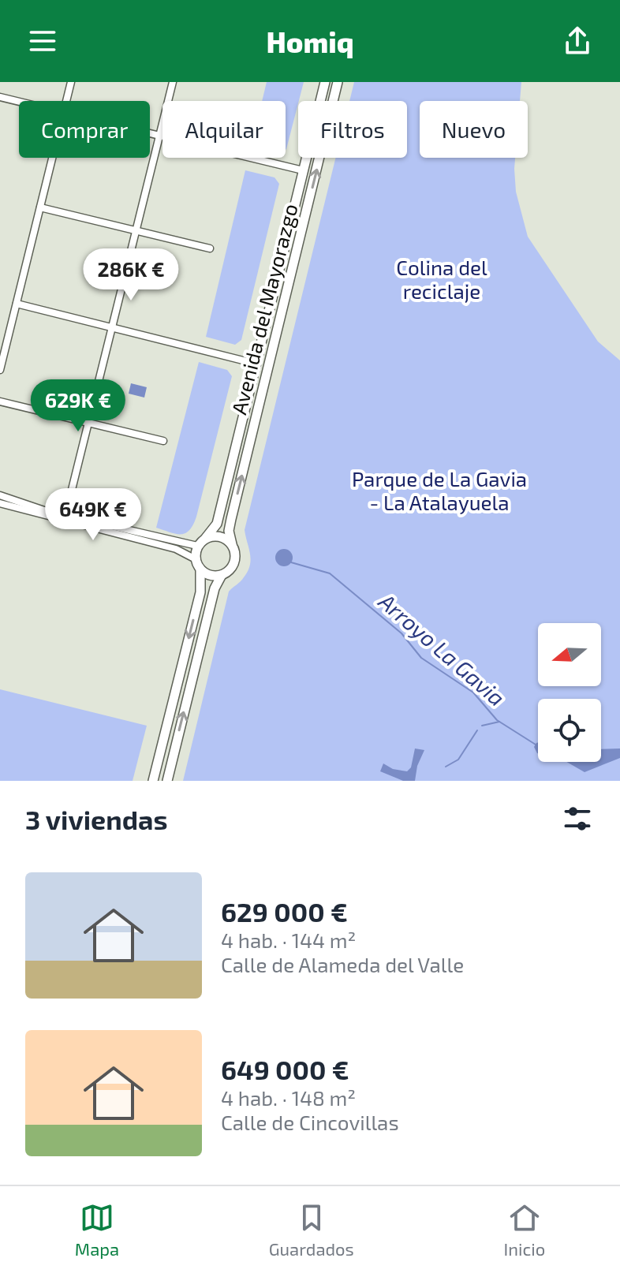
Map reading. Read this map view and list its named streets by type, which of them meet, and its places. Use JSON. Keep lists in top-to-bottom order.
{
  "streets": {
    "main road": ["Avenida del Mayorazgo"]
  },
  "water": ["Arroyo La Gavia"],
  "parks": ["Colina del reciclaje", "Parque de La Gavia - La Atalayuela"],
  "north": "left",
  "page": {
    "header": "Homiq",
    "chip": [
      "Comprar",
      "Alquilar",
      "Filtros",
      "Nuevo"
    ],
    "price": ["286K €", "629K €", "649K €"],
    "heading": "3 viviendas",
    "list": [
      {
        "name": "629 000 €",
        "note": "4 hab. · 144 m² · Calle de Alameda del Valle"
      },
      {
        "name": "649 000 €",
        "note": "4 hab. · 148 m² · Calle de Cincovillas"
      }
    ],
    "tabs": ["Mapa", "Guardados", "Inicio"]
  }
}
